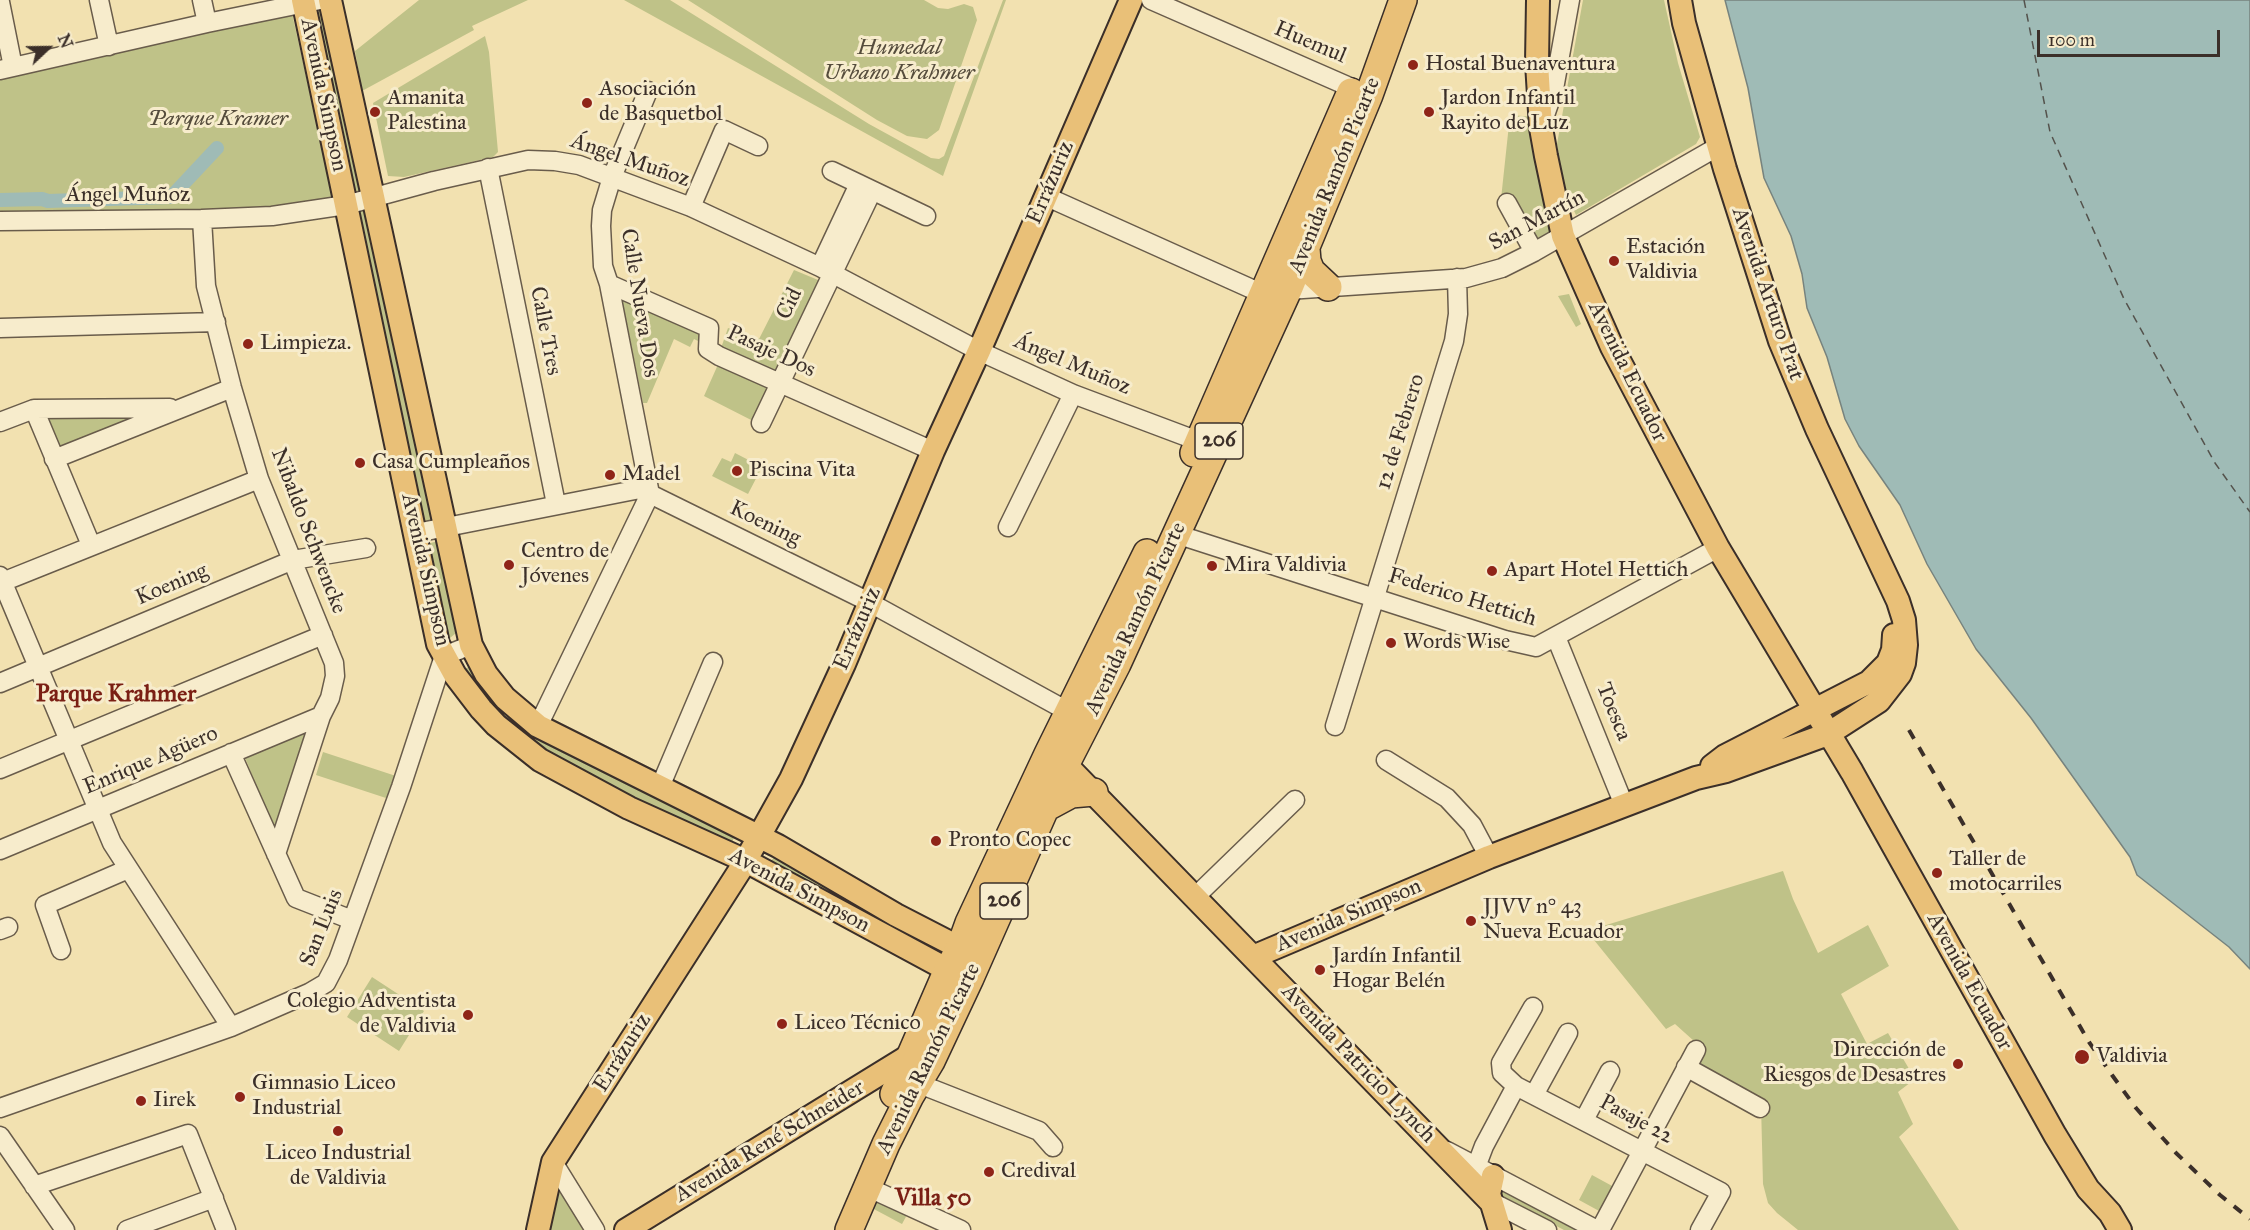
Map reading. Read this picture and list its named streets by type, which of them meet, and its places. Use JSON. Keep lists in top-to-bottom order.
{
  "streets": {
    "highway": ["Avenida Ramón Picarte", "206"],
    "main road": [
      "Avenida Simpson",
      "Errázuriz",
      "Avenida Arturo Prat",
      "Avenida Ecuador",
      "Avenida Patricio Lynch",
      "Avenida René Schneider"
    ],
    "street": [
      "Huemul",
      "Ángel Muñoz",
      "San Martín",
      "Calle Nueva Dos",
      "Cid",
      "Calle Tres",
      "Pasaje Dos",
      "12 de Febrero",
      "Koening",
      "Nibaldo Schwencke",
      "Federico Hettich",
      "Toesca",
      "Enrique Agüero",
      "San Luis",
      "Pasaje 22"
    ]
  },
  "crossings": [
    ["Huemul", "Avenida Ramón Picarte"],
    ["Avenida Simpson", "Ángel Muñoz"],
    ["Avenida Simpson", "Avenida Ramón Picarte"],
    ["Avenida Simpson", "Errázuriz"],
    ["Avenida Simpson", "Avenida Arturo Prat"],
    ["Avenida Simpson", "Avenida Ecuador"],
    ["Avenida Simpson", "Koening"],
    ["Avenida Simpson", "Toesca"],
    ["Avenida Simpson", "San Luis"],
    ["Avenida Simpson", "Avenida Patricio Lynch"],
    ["Ángel Muñoz", "Avenida Ramón Picarte"],
    ["Ángel Muñoz", "Errázuriz"],
    ["Ángel Muñoz", "Calle Nueva Dos"],
    ["Ángel Muñoz", "Cid"],
    ["Ángel Muñoz", "Calle Tres"],
    ["Ángel Muñoz", "Nibaldo Schwencke"],
    ["Avenida Ramón Picarte", "San Martín"],
    ["Avenida Ramón Picarte", "Koening"],
    ["Avenida Ramón Picarte", "Federico Hettich"],
    ["Avenida Ramón Picarte", "Avenida René Schneider"],
    ["Errázuriz", "San Martín"],
    ["Errázuriz", "Pasaje Dos"],
    ["Errázuriz", "Koening"],
    ["San Martín", "Avenida Arturo Prat"],
    ["San Martín", "Avenida Ecuador"],
    ["San Martín", "12 de Febrero"],
    ["Avenida Arturo Prat", "Avenida Ecuador"],
    ["Calle Nueva Dos", "Pasaje Dos"],
    ["Calle Nueva Dos", "Koening"],
    ["Cid", "Pasaje Dos"],
    ["Calle Tres", "Koening"],
    ["Avenida Ecuador", "Federico Hettich"],
    ["12 de Febrero", "Federico Hettich"],
    ["Koening", "Nibaldo Schwencke"],
    ["Nibaldo Schwencke", "Enrique Agüero"],
    ["Federico Hettich", "Toesca"]
  ],
  "districts": ["Parque Krahmer", "Villa 50"],
  "parks": ["Humedal Urbano Krahmer", "Parque Kramer"],
  "places": [
    "Hostal Buenaventura",
    "Asociación de Basquetbol",
    "Amanita Palestina",
    "Jardon Infantil Rayito de Luz",
    "Estación Valdivia",
    "Limpieza.",
    "Casa Cumpleaños",
    "Piscina Vita",
    "Madel",
    "Centro de Jóvenes",
    "Mira Valdivia",
    "Apart Hotel Hettich",
    "Words Wise",
    "Pronto Copec",
    "Taller de motocarriles",
    "JJVV n° 43 Nueva Ecuador",
    "Jardín Infantil Hogar Belén",
    "Colegio Adventista de Valdivia",
    "Liceo Técnico",
    "Valdivia",
    "Dirección de Riesgos de Desastres",
    "Gimnasio Liceo Industrial",
    "Iirek",
    "Liceo Industrial de Valdivia",
    "Credival"
  ],
  "scale_bar": "100 m",
  "north": "right"
}
